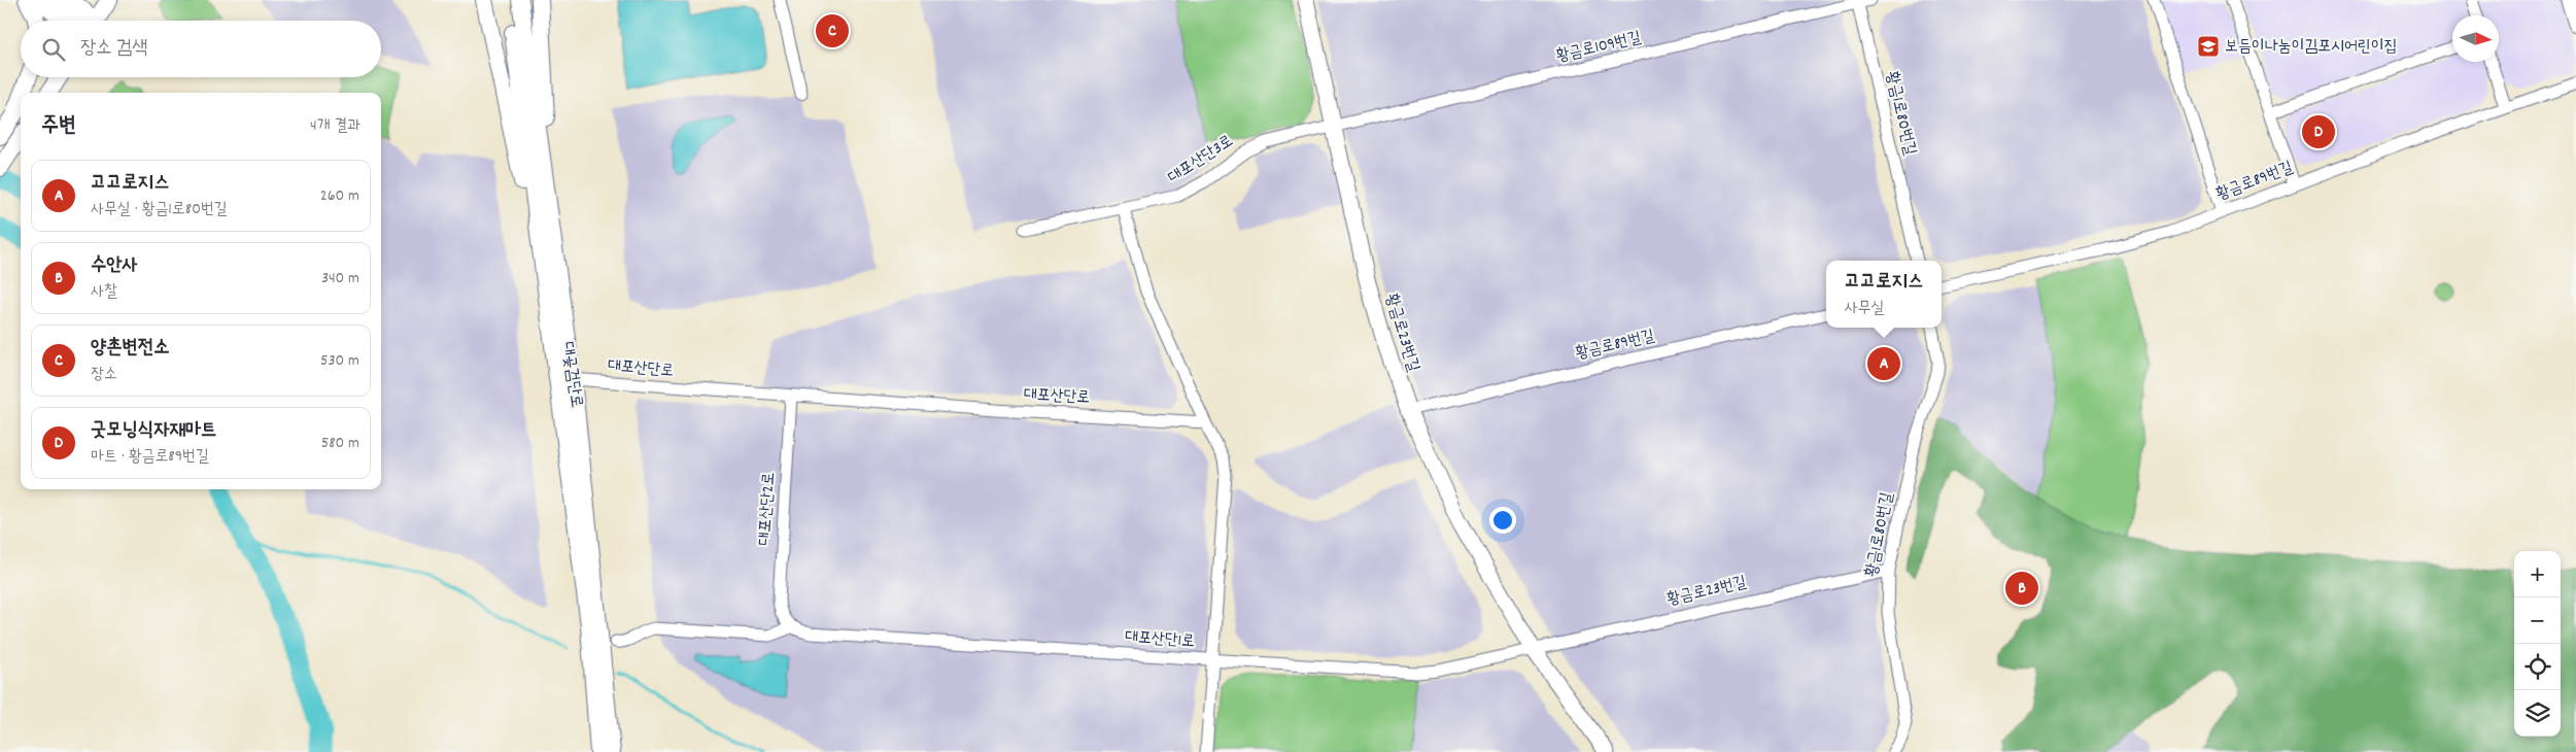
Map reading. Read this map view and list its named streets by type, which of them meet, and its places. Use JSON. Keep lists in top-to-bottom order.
{
  "streets": {
    "main road": ["대곶검단로"],
    "street": [
      "황금로109번길",
      "황금1로80번길",
      "대포산단3로",
      "황금로89번길",
      "황금로23번길",
      "대포산단로",
      "대포산단2로",
      "대포산단1로"
    ]
  },
  "crossings": [
    ["황금로109번길", "황금1로80번길"],
    ["황금로109번길", "대포산단3로"],
    ["황금로109번길", "황금로23번길"],
    ["황금1로80번길", "황금로23번길"],
    ["대포산단3로", "황금로23번길"],
    ["황금로89번길", "황금로23번길"],
    ["황금로23번길", "대포산단1로"],
    ["대포산단로", "대곶검단로"],
    ["대포산단로", "대포산단2로"],
    ["대포산단2로", "대포산단1로"]
  ],
  "places": {
    "school or university": ["보듬이나눔이김포시어린이집"]
  },
  "north": "right",
  "page": {
    "pins": [
      "C",
      "D",
      "A",
      "B"
    ],
    "search": "장소 검색",
    "heading": ["주변", "4개 결과"],
    "list": [
      {
        "mark": "A",
        "name": "고고로지스",
        "note": "사무실 · 황금1로80번길",
        "value": "260 m"
      },
      {
        "mark": "B",
        "name": "수안사",
        "note": "사찰",
        "value": "340 m"
      },
      {
        "mark": "C",
        "name": "양촌변전소",
        "note": "장소",
        "value": "530 m"
      },
      {
        "mark": "D",
        "name": "굿모닝식자재마트",
        "note": "마트 · 황금로89번길",
        "value": "580 m"
      }
    ],
    "popup": ["고고로지스", "사무실"],
    "map_buttons": ["+", "−"]
  }
}
